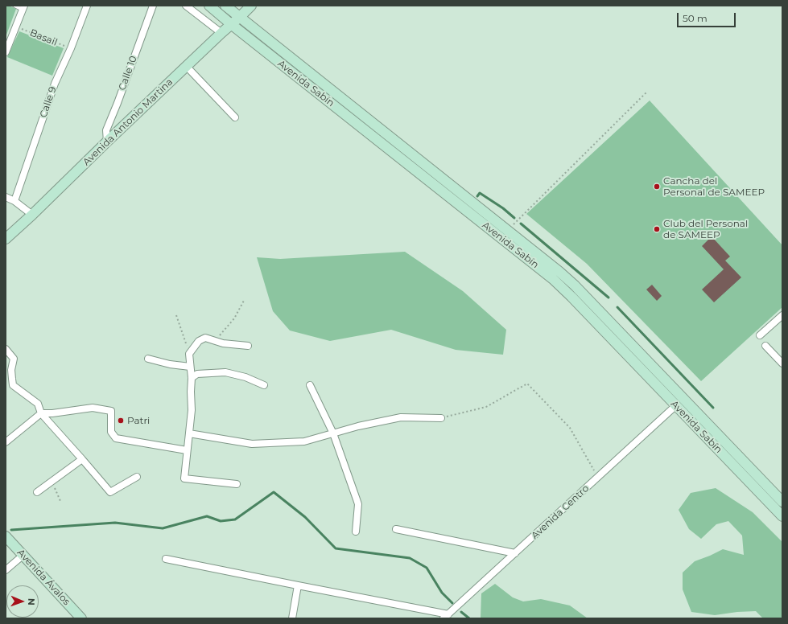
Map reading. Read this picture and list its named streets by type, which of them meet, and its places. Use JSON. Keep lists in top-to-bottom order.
{
  "streets": {
    "main road": ["Avenida Sabín", "Avenida Antonio Martina", "Avenida Ávalos"],
    "street": ["Calle 10", "Calle 9", "Avenida Centro"],
    "path": ["Basail"]
  },
  "crossings": [
    ["Basail", "Calle 9"],
    ["Calle 10", "Avenida Antonio Martina"],
    ["Avenida Sabín", "Avenida Antonio Martina"],
    ["Avenida Sabín", "Avenida Centro"]
  ],
  "places": ["Cancha del Personal de SAMEEP", "Club del Personal de SAMEEP", "Patri"],
  "scale_bar": "50 m",
  "north": "right"
}
